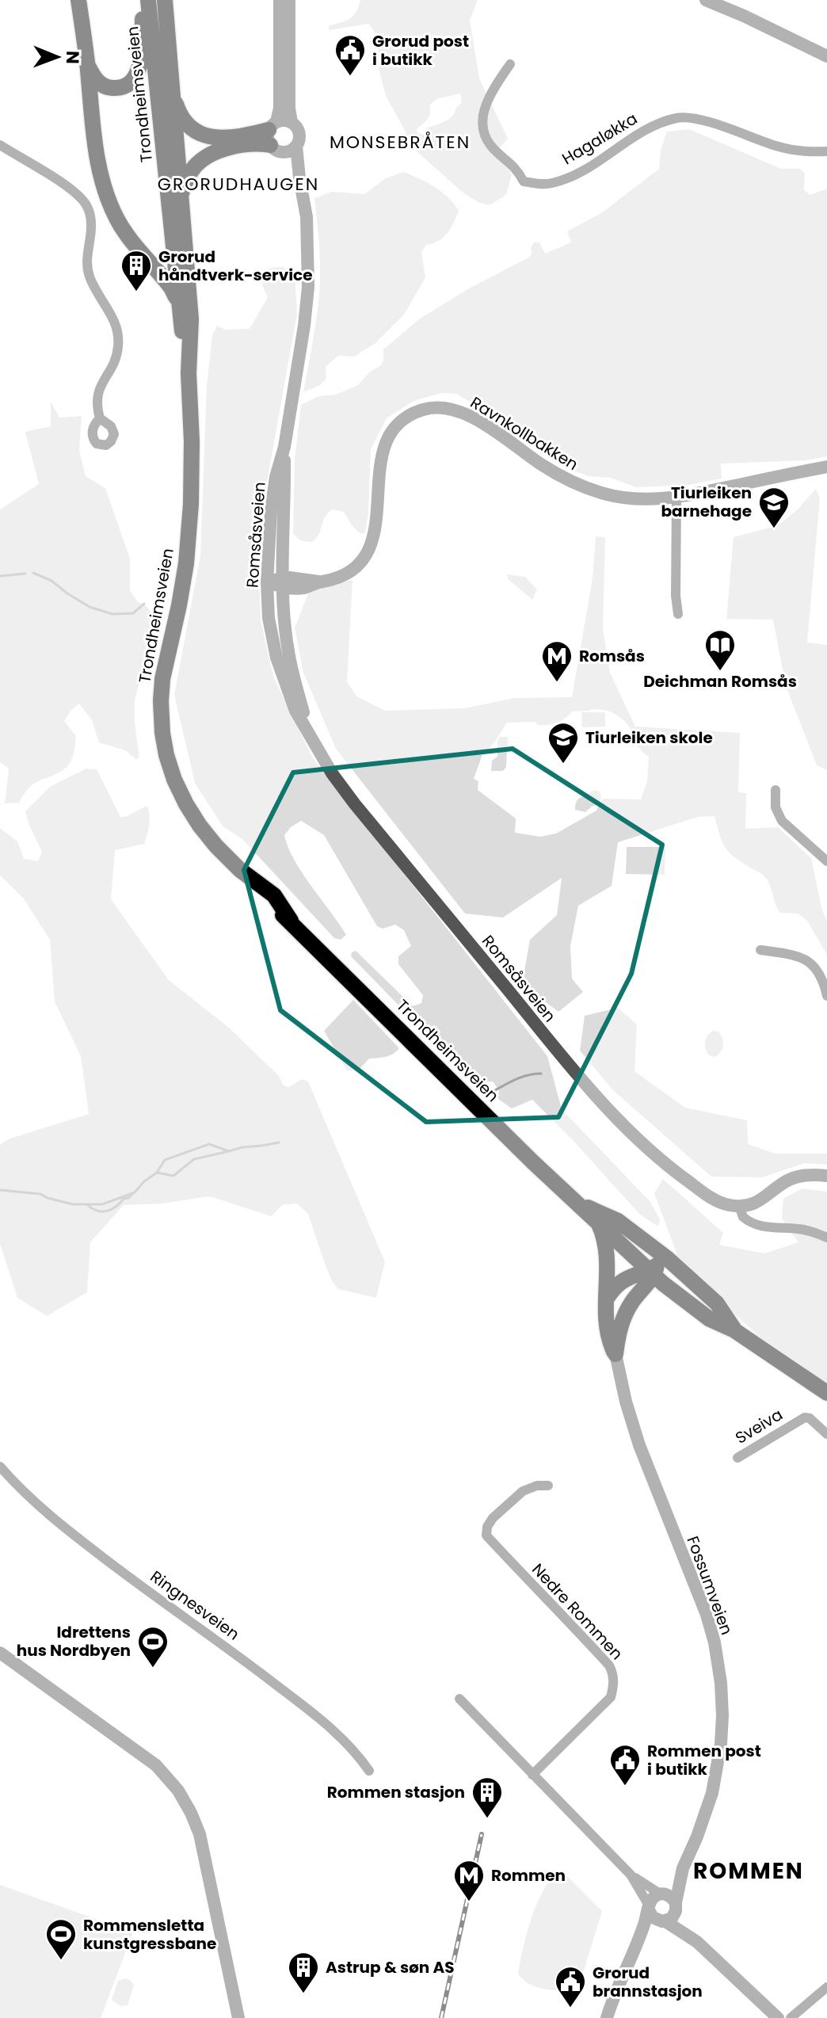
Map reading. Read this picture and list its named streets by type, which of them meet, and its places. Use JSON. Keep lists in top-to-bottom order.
{
  "streets": {
    "highway": ["Trondheimsveien"],
    "street": [
      "Hagaløkka",
      "Ravnkollbakken",
      "Romsåsveien",
      "Sveiva",
      "Fossumveien",
      "Ringnesveien",
      "Nedre Rommen"
    ]
  },
  "crossings": [
    ["Ravnkollbakken", "Romsåsveien"]
  ],
  "districts": ["MONSEBRÅTEN", "GRORUDHAUGEN", "ROMMEN"],
  "places": {
    "public building": ["Grorud post i butikk", "Rommen post i butikk", "Grorud brannstasjon"],
    "building": ["Grorud håndtverk-service", "Rommen stasjon", "Astrup & søn AS"],
    "school or university": ["Tiurleiken barnehage", "Tiurleiken skole"],
    "library": ["Deichman Romsås"],
    "metro station": ["Romsås", "Rommen"],
    "sports": ["Idrettens hus Nordbyen", "Rommensletta kunstgressbane"]
  },
  "north": "right"
}
